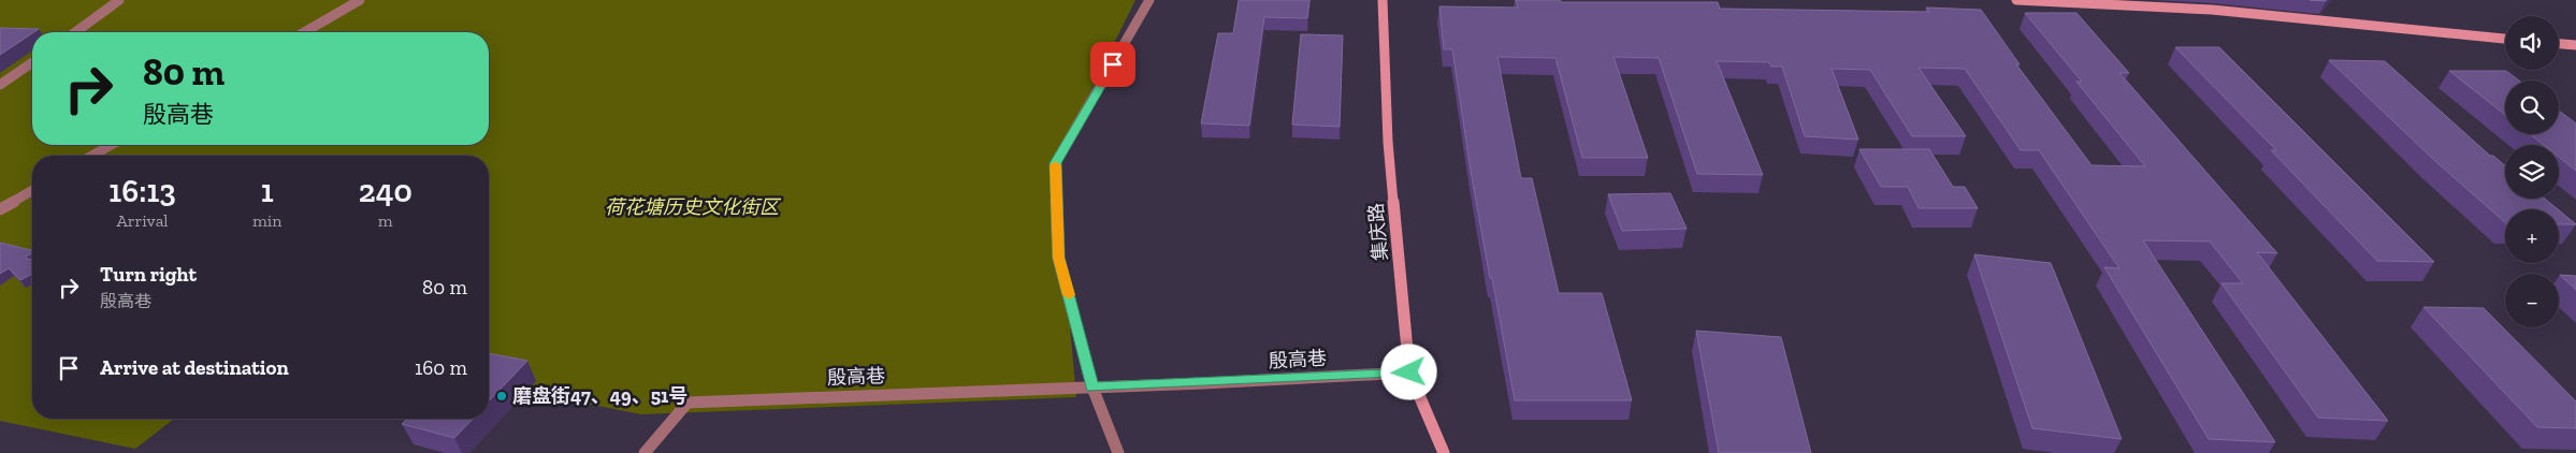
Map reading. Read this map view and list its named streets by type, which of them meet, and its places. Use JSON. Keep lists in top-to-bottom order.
{
  "streets": {
    "main road": ["集庆路"],
    "street": ["殷高巷"]
  },
  "crossings": [
    ["集庆路", "殷高巷"]
  ],
  "parks": ["荷花塘历史文化街区"],
  "places": ["磨盘街47、49、51号"],
  "page": {
    "map_buttons": ["+", "−"],
    "turn": ["80 m", "殷高巷"],
    "eta": [
      "16:13",
      "Arrival",
      "1",
      "min",
      "240",
      "m"
    ],
    "list": [
      {
        "name": "Turn right",
        "note": "殷高巷",
        "value": "80 m"
      },
      {
        "name": "Arrive at destination",
        "value": "160 m"
      }
    ]
  }
}
